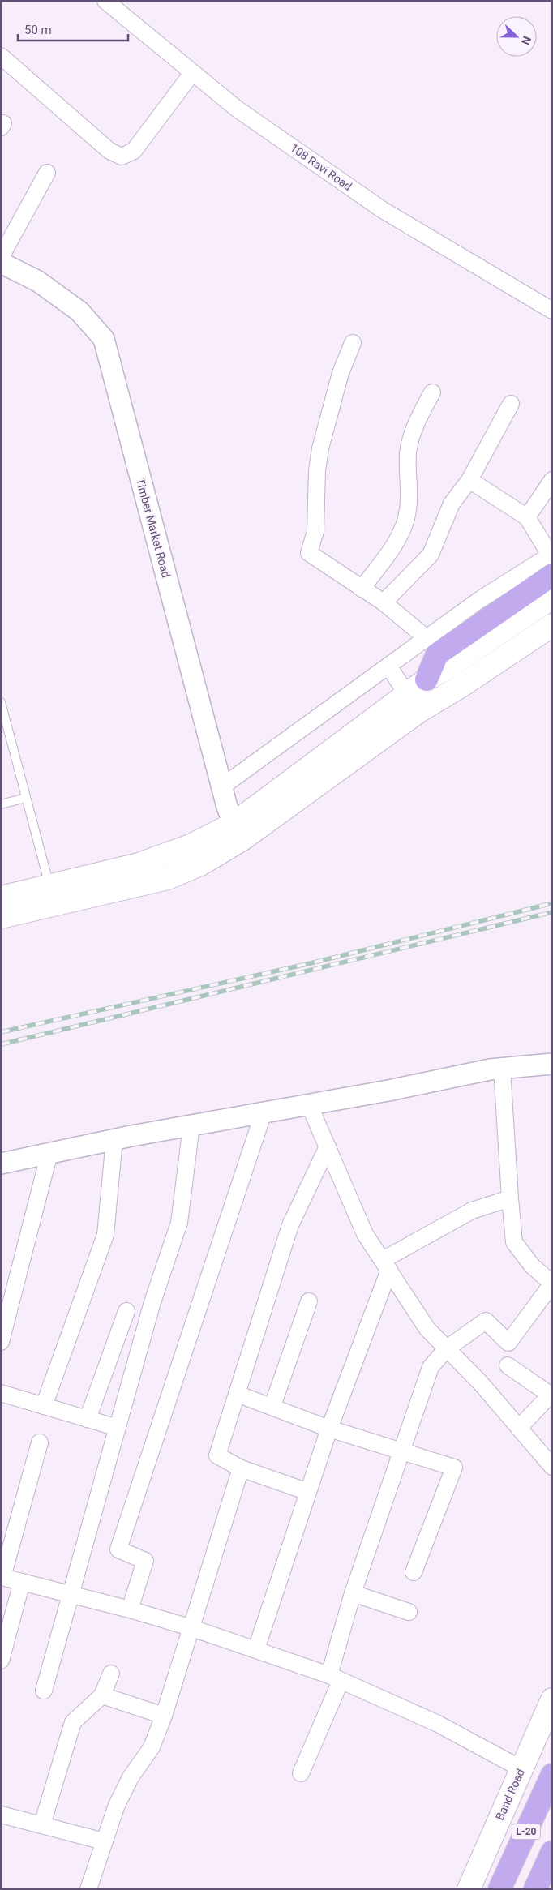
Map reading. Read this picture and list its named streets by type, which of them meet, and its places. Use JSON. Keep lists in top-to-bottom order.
{
  "streets": {
    "highway": ["L-20"],
    "main road": ["Band Road"],
    "street": ["108 Ravi Road", "Timber Market Road"]
  },
  "scale_bar": "50 m",
  "north": "right"
}
